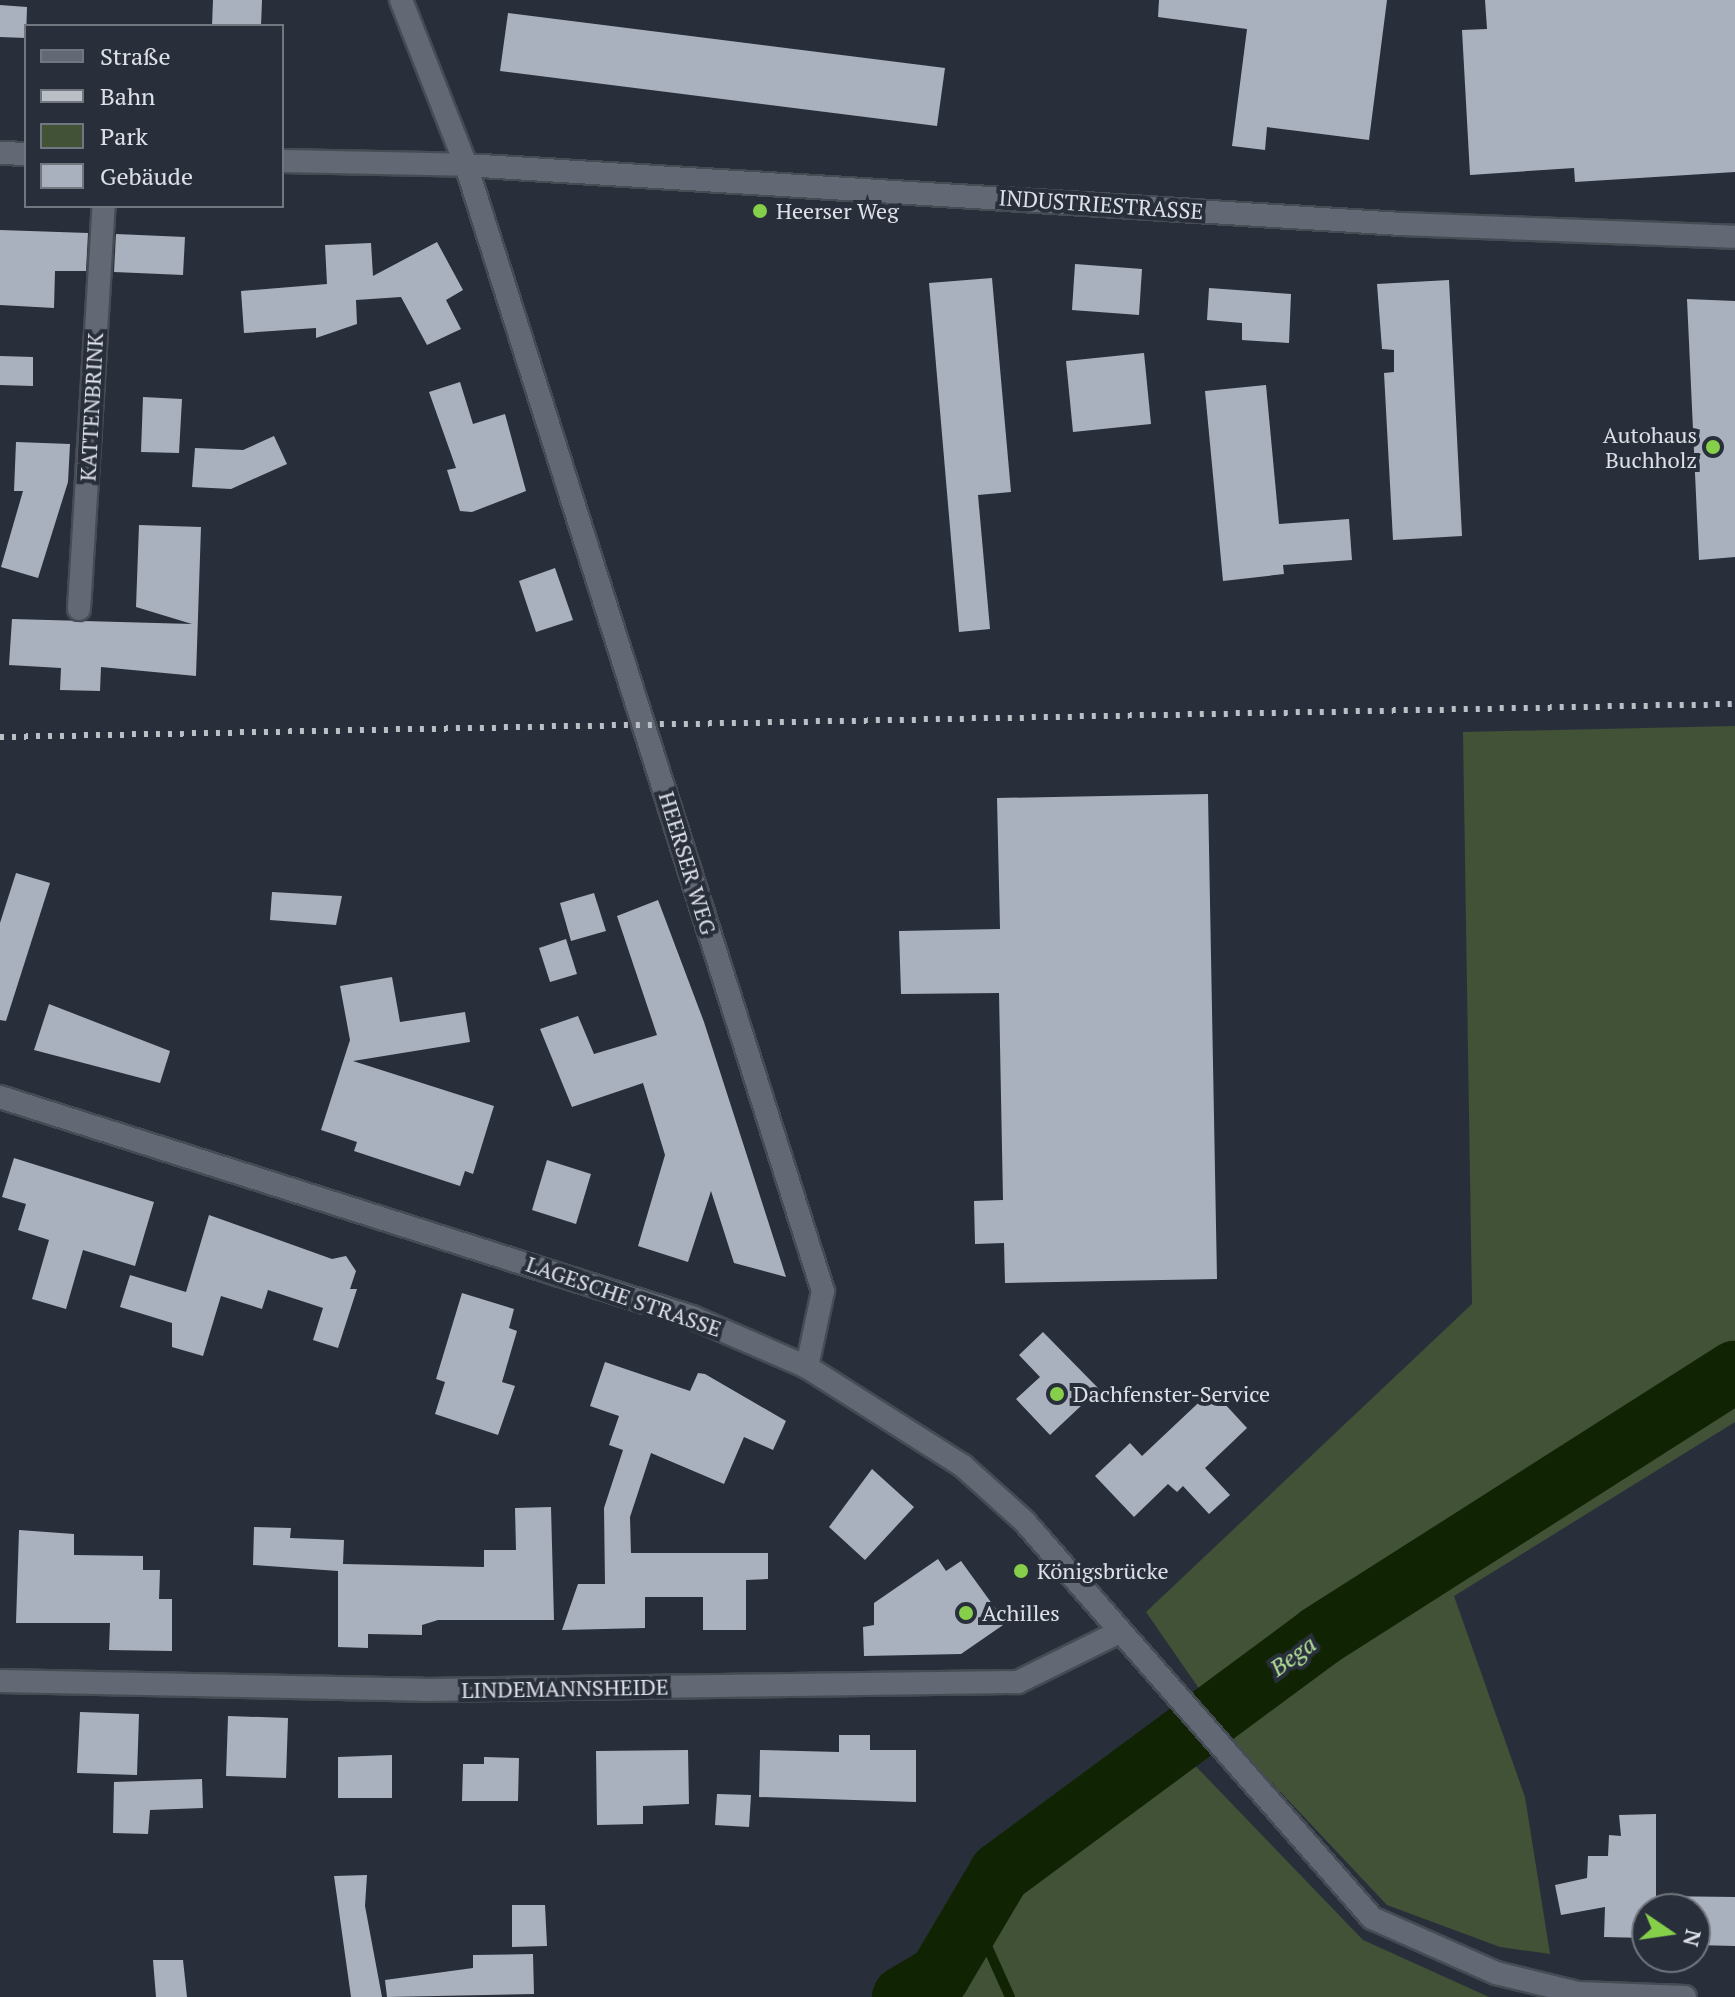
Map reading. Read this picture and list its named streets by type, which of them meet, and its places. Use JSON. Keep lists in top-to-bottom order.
{
  "streets": {
    "street": [
      "INDUSTRIESTRASSE",
      "KATTENBRINK",
      "HEERSER WEG",
      "LAGESCHE STRASSE",
      "LINDEMANNSHEIDE"
    ]
  },
  "crossings": [
    ["INDUSTRIESTRASSE", "HEERSER WEG"],
    ["HEERSER WEG", "LAGESCHE STRASSE"],
    ["LAGESCHE STRASSE", "LINDEMANNSHEIDE"]
  ],
  "water": ["Bega"],
  "places": [
    "Heerser Weg",
    "Autohaus Buchholz",
    "Dachfenster-Service",
    "Königsbrücke",
    "Achilles"
  ],
  "legend": [
    "Straße",
    "Bahn",
    "Park",
    "Gebäude"
  ],
  "north": "right"
}
